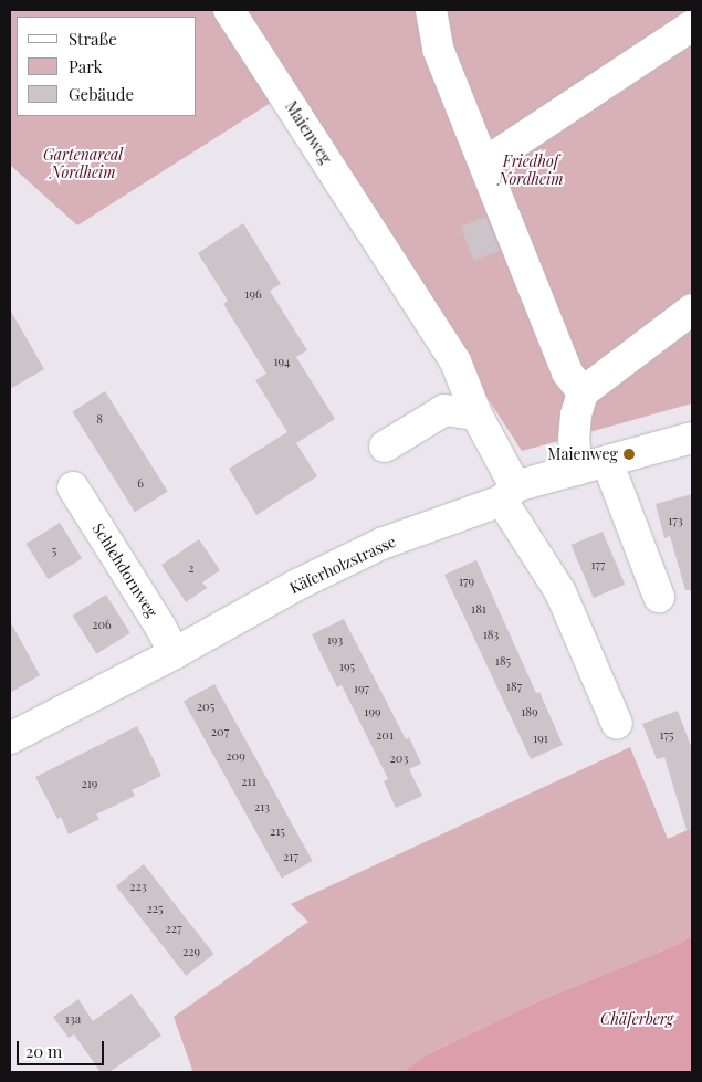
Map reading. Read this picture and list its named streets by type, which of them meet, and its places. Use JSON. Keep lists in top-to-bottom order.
{
  "streets": {
    "street": ["Maienweg", "Käferholzstrasse", "Schlehdornweg"]
  },
  "crossings": [
    ["Maienweg", "Käferholzstrasse"],
    ["Käferholzstrasse", "Schlehdornweg"]
  ],
  "parks": ["Gartenareal Nordheim", "Friedhof Nordheim", "Chäferberg"],
  "places": ["Maienweg"],
  "house_numbers": [
    "196",
    "194",
    "8",
    "6",
    "173",
    "5",
    "177",
    "2",
    "179",
    "181",
    "206",
    "183",
    "193",
    "185",
    "195",
    "187",
    "197",
    "205",
    "199",
    "189",
    "207",
    "201",
    "175",
    "191",
    "209",
    "203",
    "211",
    "219",
    "213",
    "215",
    "217",
    "223",
    "225",
    "227",
    "229",
    "13a"
  ],
  "legend": ["Straße", "Park", "Gebäude"],
  "scale_bar": "20 m"
}
